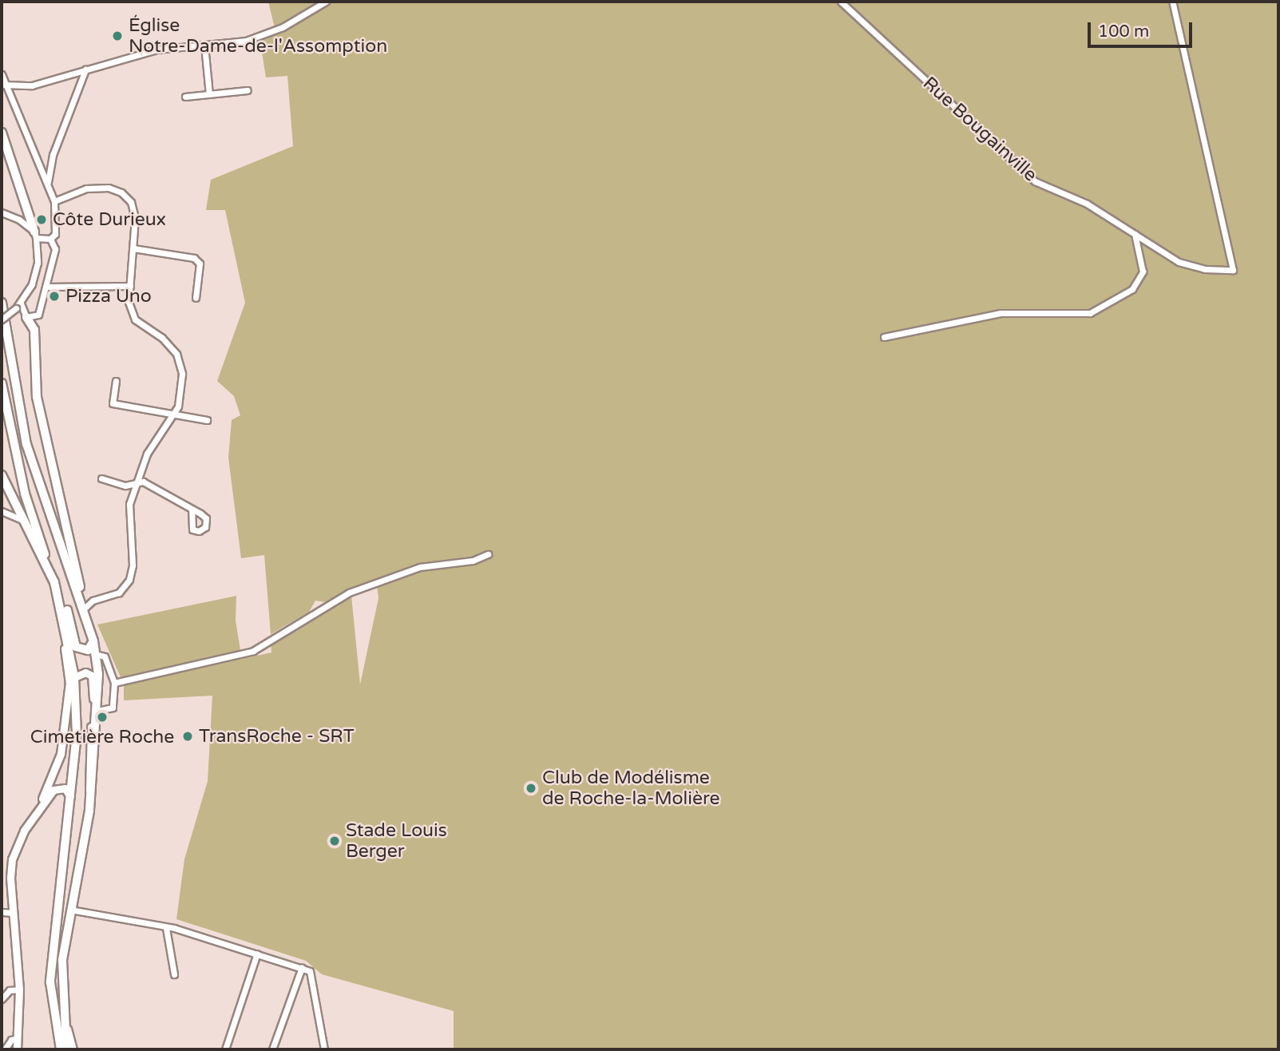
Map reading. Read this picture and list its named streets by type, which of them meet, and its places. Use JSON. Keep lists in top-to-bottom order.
{
  "streets": {
    "street": ["Rue Bougainville"]
  },
  "places": [
    "Église Notre-Dame-de-l'Assomption",
    "Côte Durieux",
    "Pizza Uno",
    "Cimetière Roche",
    "TransRoche - SRT",
    "Club de Modélisme de Roche-la-Molière",
    "Stade Louis Berger"
  ],
  "scale_bar": "100 m"
}
